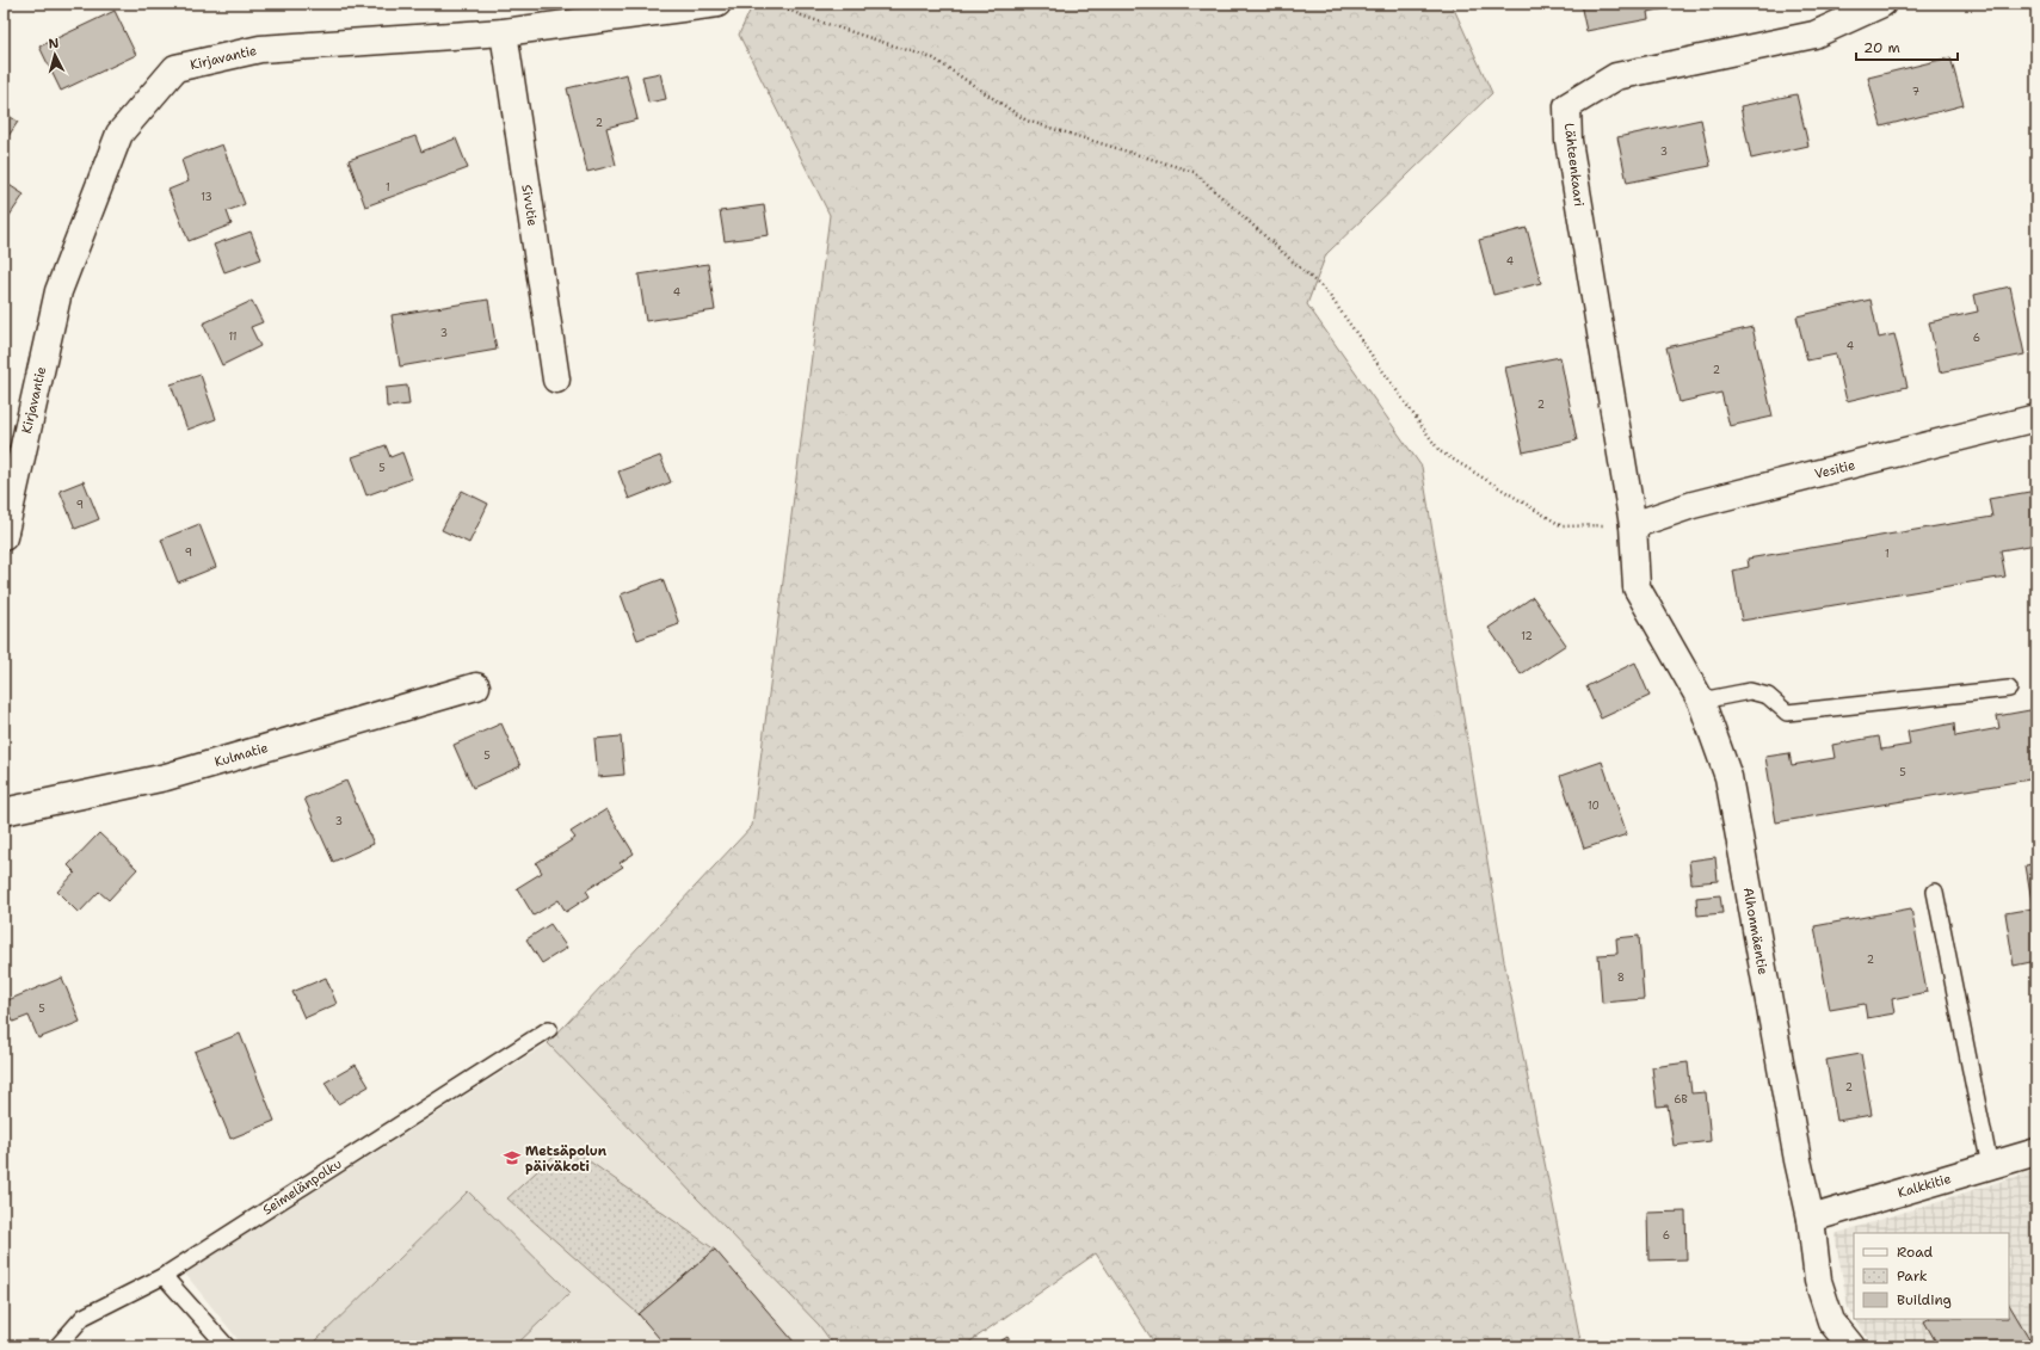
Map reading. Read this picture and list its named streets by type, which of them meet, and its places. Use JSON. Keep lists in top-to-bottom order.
{
  "streets": {
    "street": [
      "Kirjavantie",
      "Lähteenkaari",
      "Sivutie",
      "Vesitie",
      "Kulmatie",
      "Alhonmäentie",
      "Kalkkitie"
    ],
    "lane": ["Seimelänpolku"]
  },
  "crossings": [
    ["Kirjavantie", "Sivutie"],
    ["Lähteenkaari", "Vesitie"],
    ["Lähteenkaari", "Alhonmäentie"],
    ["Vesitie", "Alhonmäentie"],
    ["Alhonmäentie", "Kalkkitie"]
  ],
  "places": {
    "school or university": ["Metsäpolun päiväkoti"]
  },
  "house_numbers": [
    "7",
    "2",
    "3",
    "1",
    "13",
    "4",
    "4",
    "3",
    "11",
    "6",
    "4",
    "2",
    "2",
    "5",
    "9",
    "9",
    "1",
    "12",
    "5",
    "5",
    "10",
    "3",
    "2",
    "8",
    "5",
    "2",
    "6B",
    "6"
  ],
  "legend": ["Road", "Park", "Building"],
  "scale_bar": "20 m",
  "north": "top"
}
